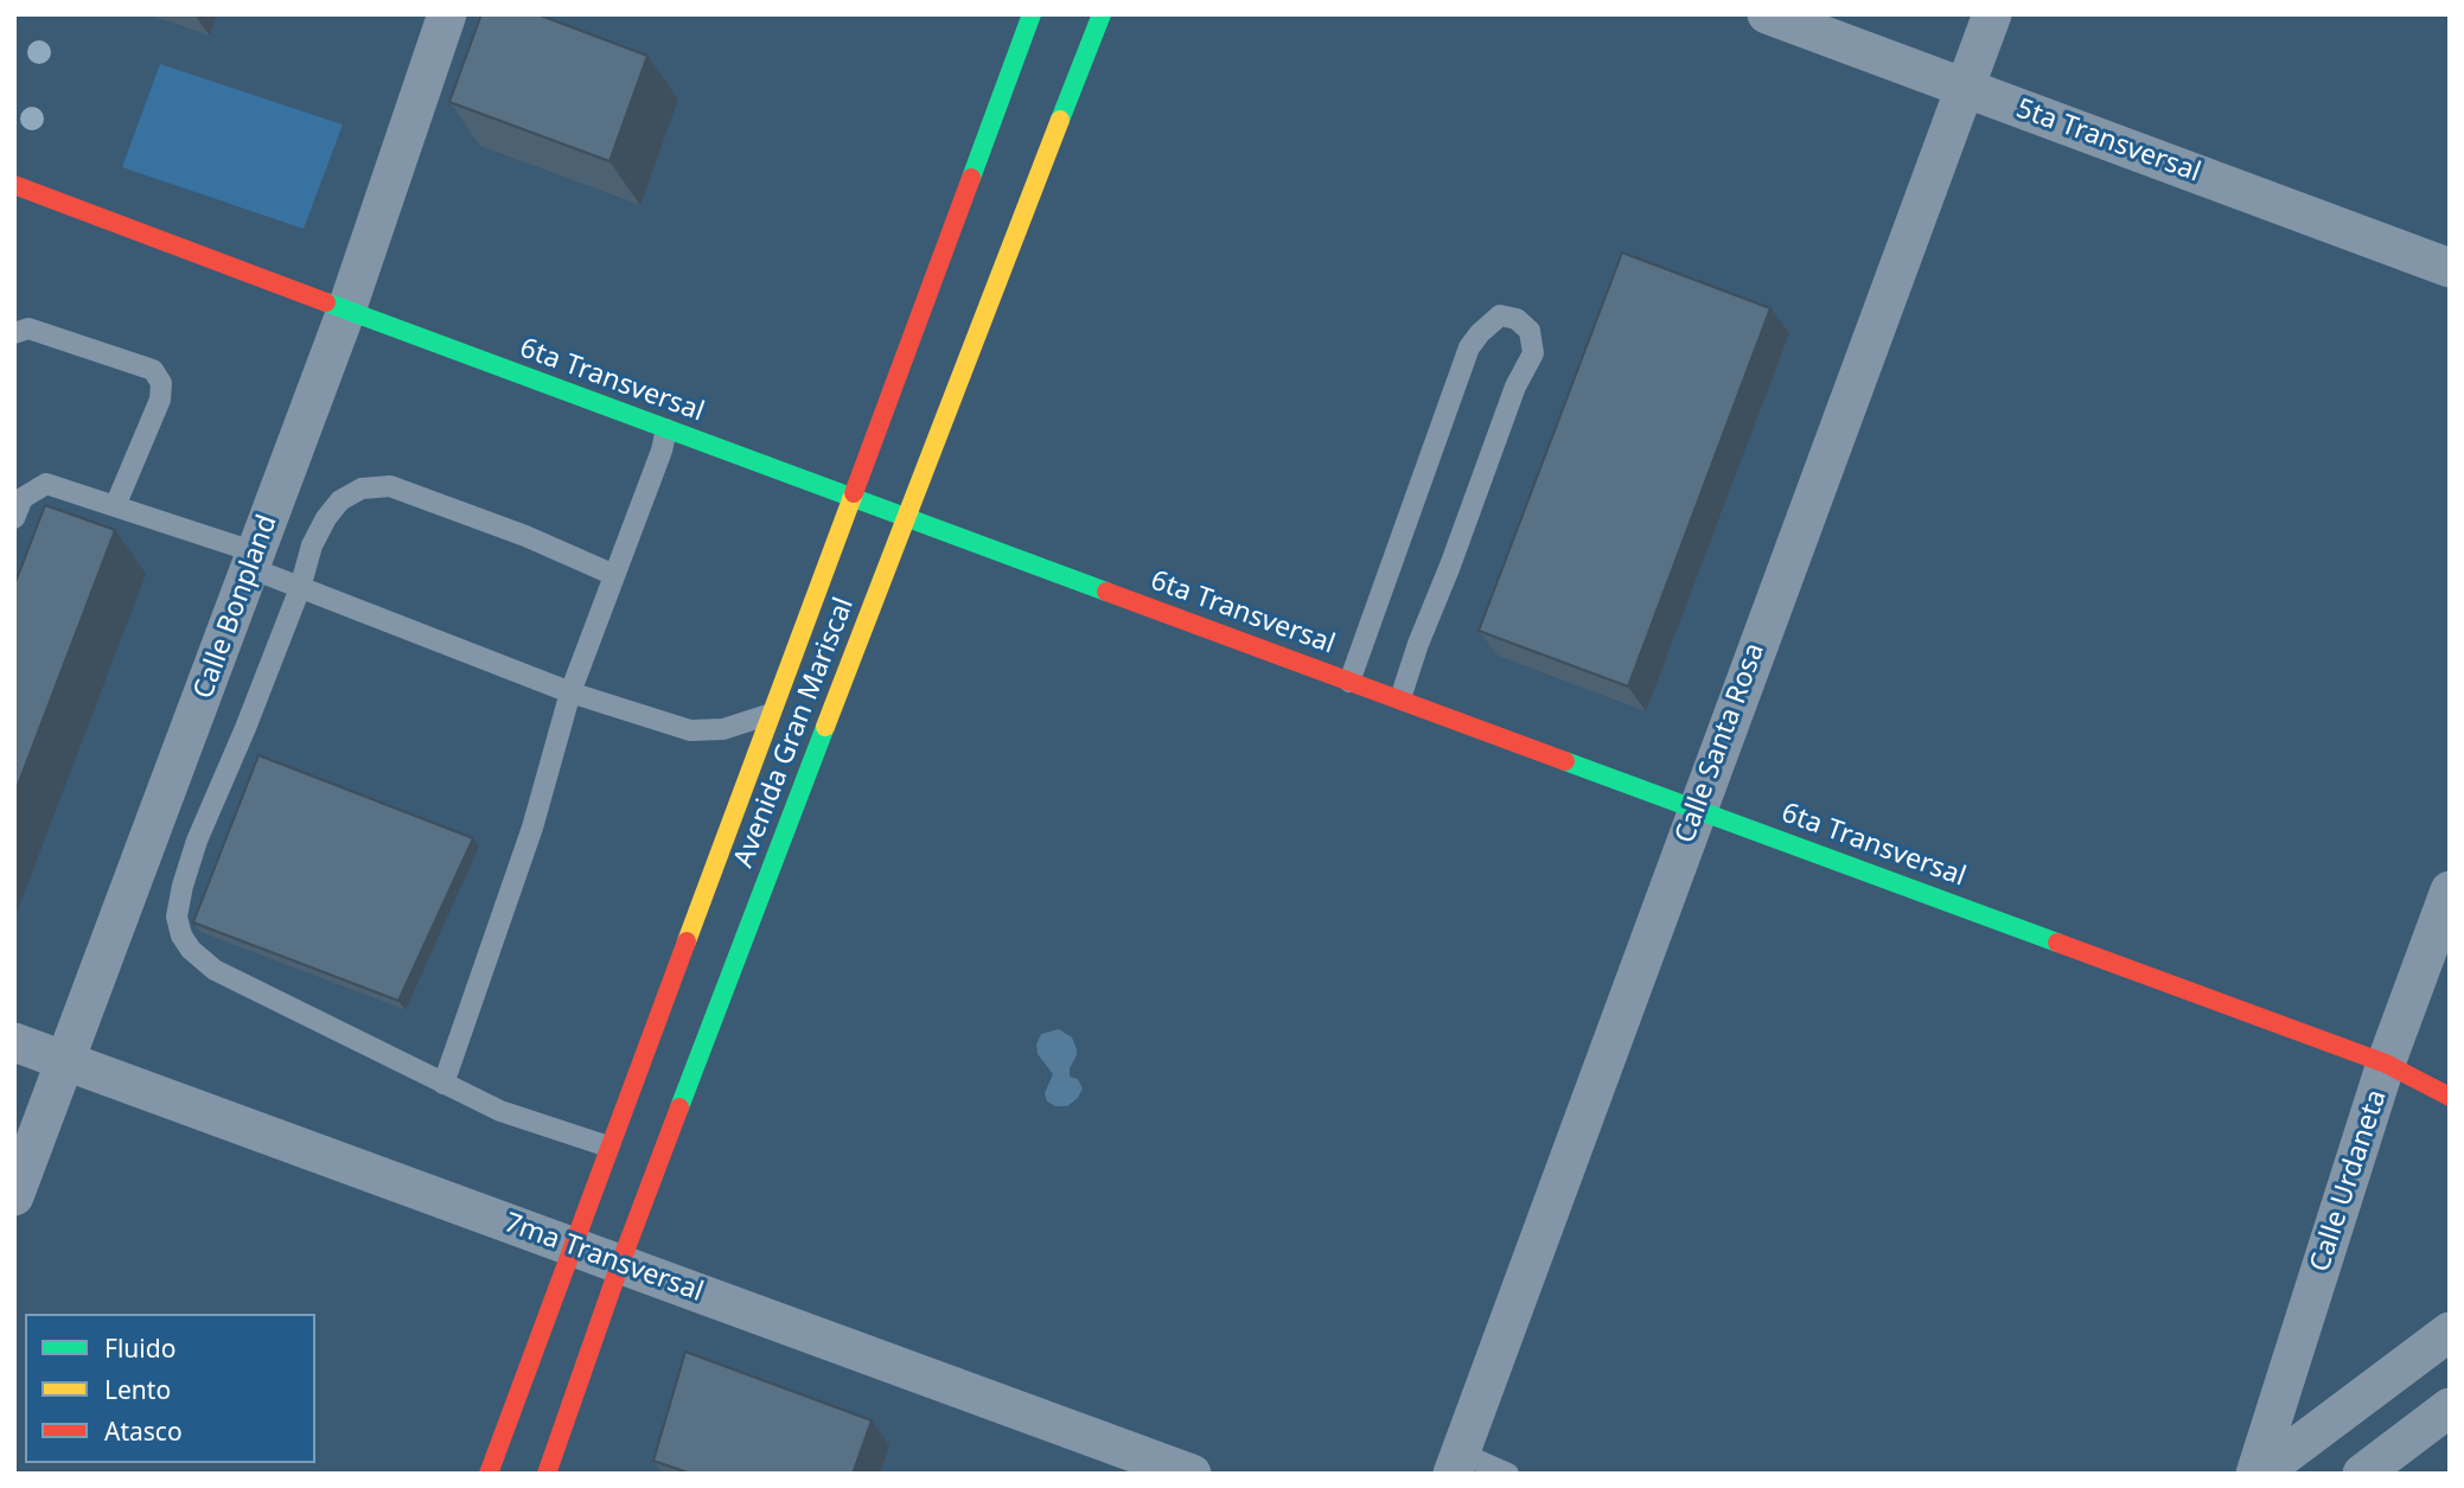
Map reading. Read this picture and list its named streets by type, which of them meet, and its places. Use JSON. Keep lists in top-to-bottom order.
{
  "streets": {
    "street": [
      "5ta Transversal",
      "6ta Transversal",
      "Calle Bonpland",
      "Avenida Gran Mariscal",
      "Calle Santa Rosa",
      "Calle Urdaneta",
      "7ma Transversal"
    ]
  },
  "crossings": [
    ["5ta Transversal", "Calle Santa Rosa"],
    ["6ta Transversal", "Calle Bonpland"],
    ["6ta Transversal", "Avenida Gran Mariscal"],
    ["6ta Transversal", "Calle Santa Rosa"],
    ["6ta Transversal", "Calle Urdaneta"],
    ["Calle Bonpland", "7ma Transversal"],
    ["Avenida Gran Mariscal", "7ma Transversal"]
  ],
  "legend": ["Fluido", "Lento", "Atasco"]
}
